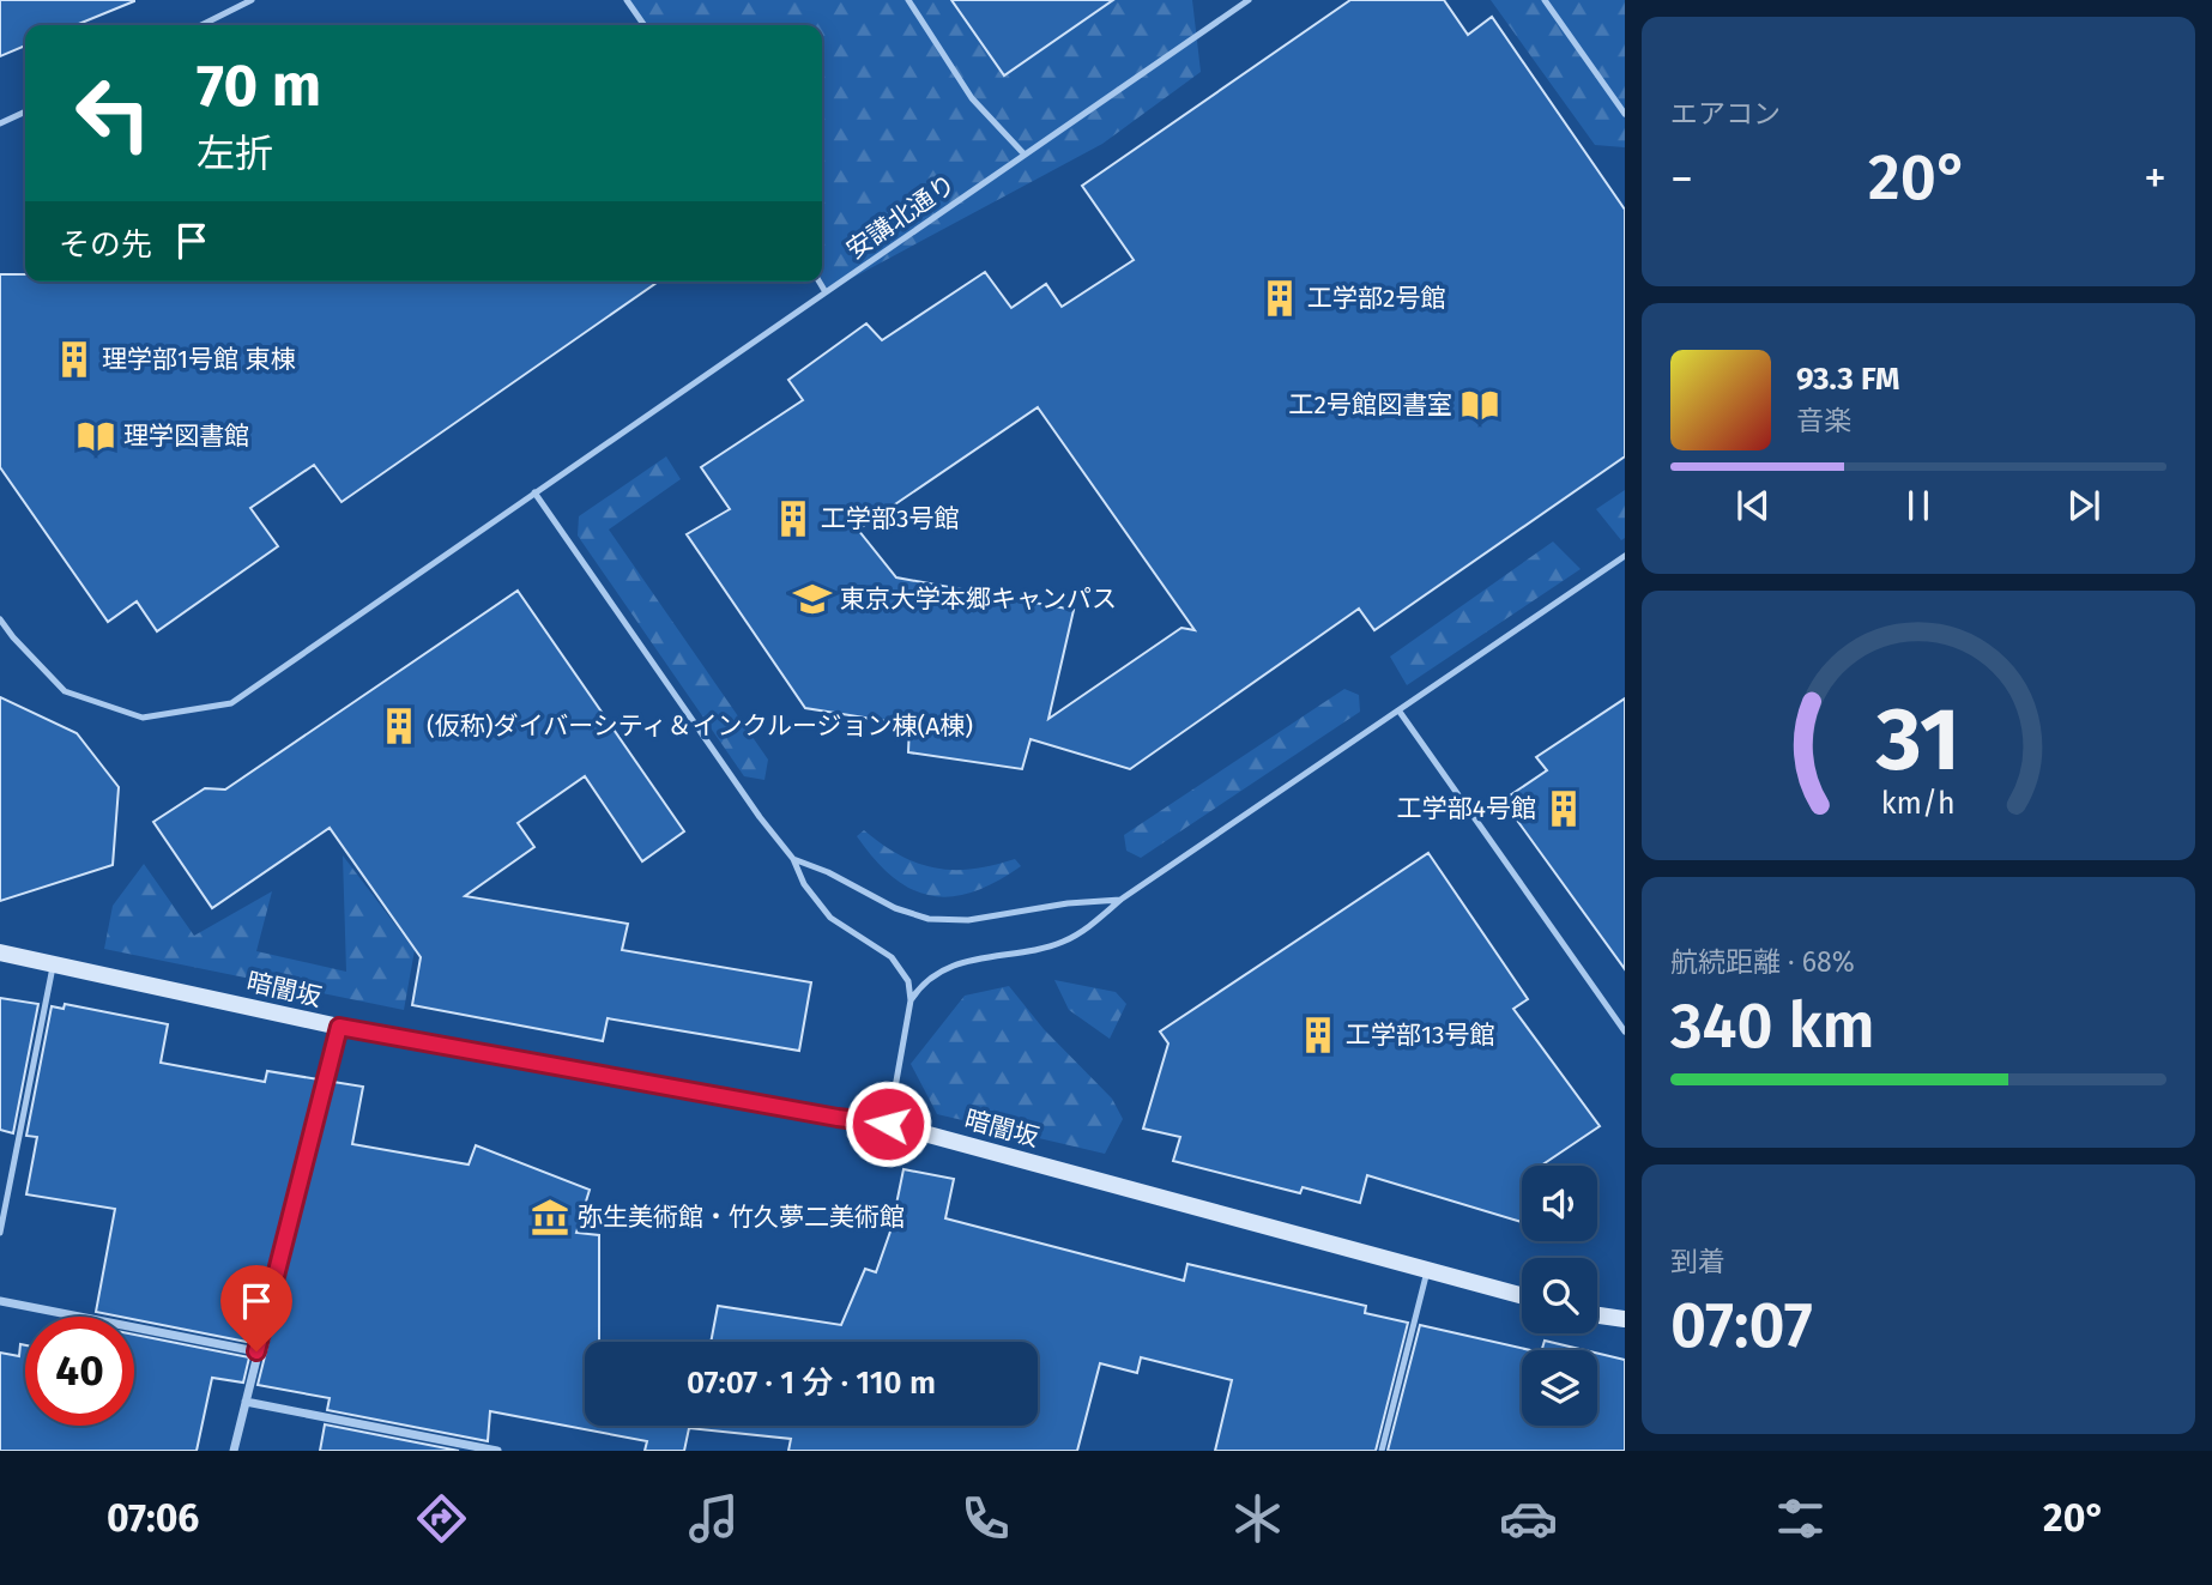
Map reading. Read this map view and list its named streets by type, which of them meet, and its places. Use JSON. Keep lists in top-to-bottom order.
{
  "streets": {
    "street": ["暗闇坂"],
    "lane": ["安講北通り"]
  },
  "places": {
    "building": [
      "工学部2号館",
      "理学部1号館 東棟",
      "工学部3号館",
      "(仮称)ダイバーシティ＆インクルージョン棟(A棟)",
      "工学部4号館",
      "工学部13号館"
    ],
    "library": ["工2号館図書室", "理学図書館"],
    "school or university": ["東京大学本郷キャンパス"],
    "museum": ["弥生美術館・竹久夢二美術館"]
  },
  "page": {
    "tile": [
      "エアコン",
      ["航続距離 · 68%", "340 km"],
      ["到着", "07:07"]
    ],
    "turn": ["70 m", "左折"],
    "heat": ["−", "20°", "+"],
    "then": "その先",
    "song": ["93.3 FM", "音楽"],
    "limit": "40",
    "trip": "07:07 · 1 分 · 110 m",
    "tabs": ["07:06", "20°"],
    "gauge": ["31", "km/h"]
  }
}
